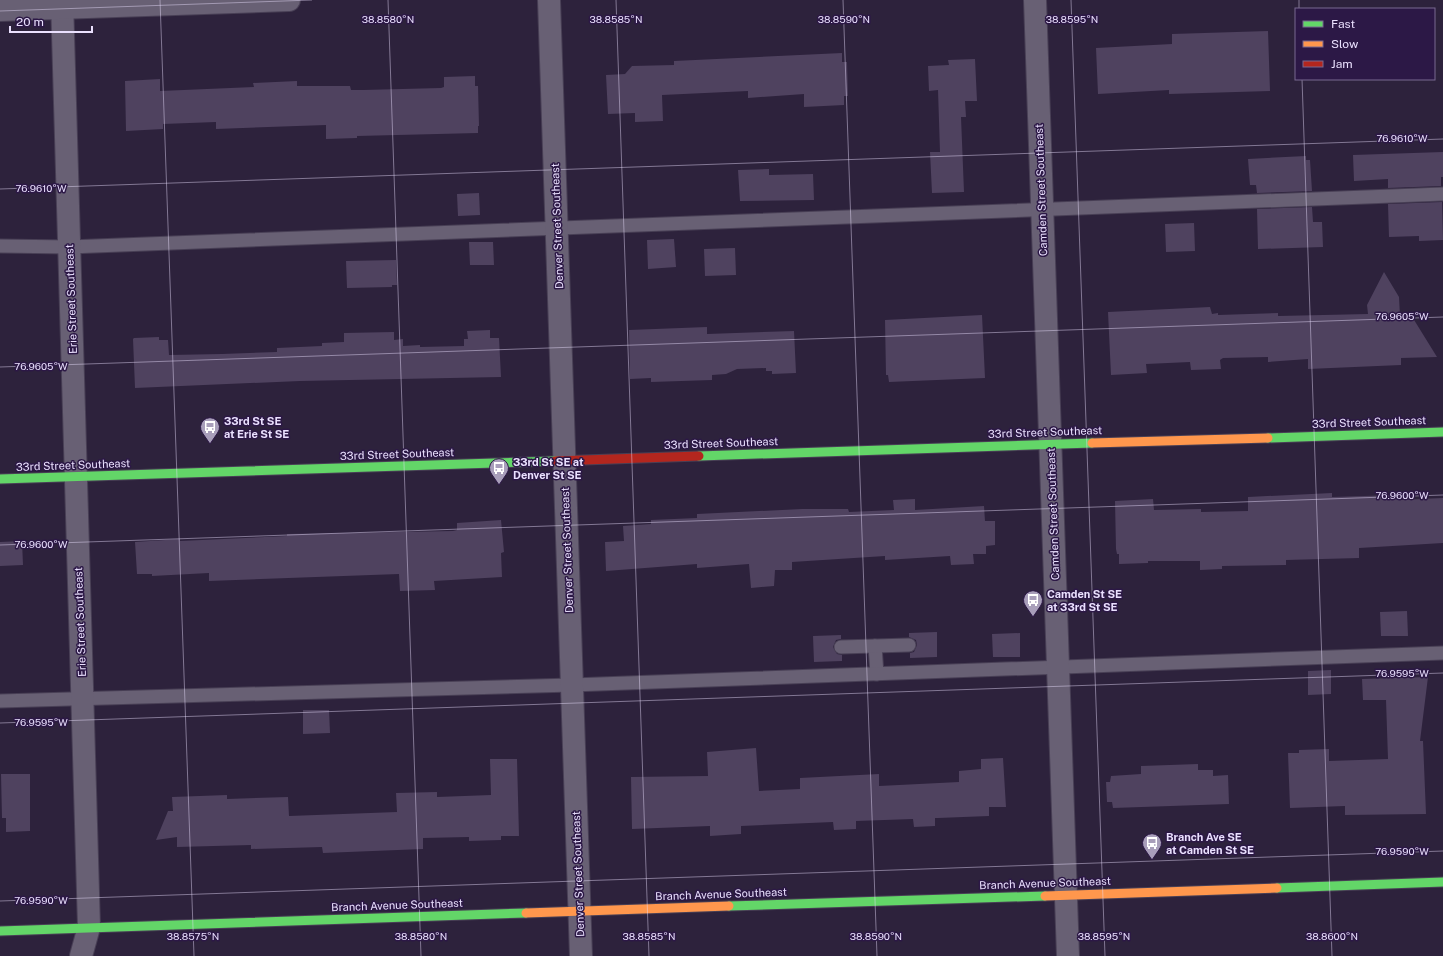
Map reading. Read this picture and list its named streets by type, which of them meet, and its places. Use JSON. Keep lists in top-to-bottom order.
{
  "streets": {
    "main road": ["33rd Street Southeast", "Branch Avenue Southeast"],
    "street": ["Camden Street Southeast", "Denver Street Southeast", "Erie Street Southeast"]
  },
  "crossings": [
    ["Camden Street Southeast", "33rd Street Southeast"],
    ["Camden Street Southeast", "Branch Avenue Southeast"],
    ["Denver Street Southeast", "33rd Street Southeast"],
    ["Denver Street Southeast", "Branch Avenue Southeast"],
    ["Erie Street Southeast", "33rd Street Southeast"],
    ["Erie Street Southeast", "Branch Avenue Southeast"]
  ],
  "places": {
    "bus stop": [
      "33rd St SE at Erie St SE",
      "33rd St SE at Denver St SE",
      "Camden St SE at 33rd St SE",
      "Branch Ave SE at Camden St SE"
    ]
  },
  "legend": ["Fast", "Slow", "Jam"],
  "scale_bar": "20 m",
  "coordinates": [
    "38.8580°N",
    "38.8585°N",
    "38.8590°N",
    "38.8595°N",
    "76.9610°W",
    "76.9605°W",
    "76.9600°W",
    "76.9595°W",
    "76.9590°W",
    "38.8575°N",
    "38.8600°N"
  ]
}
